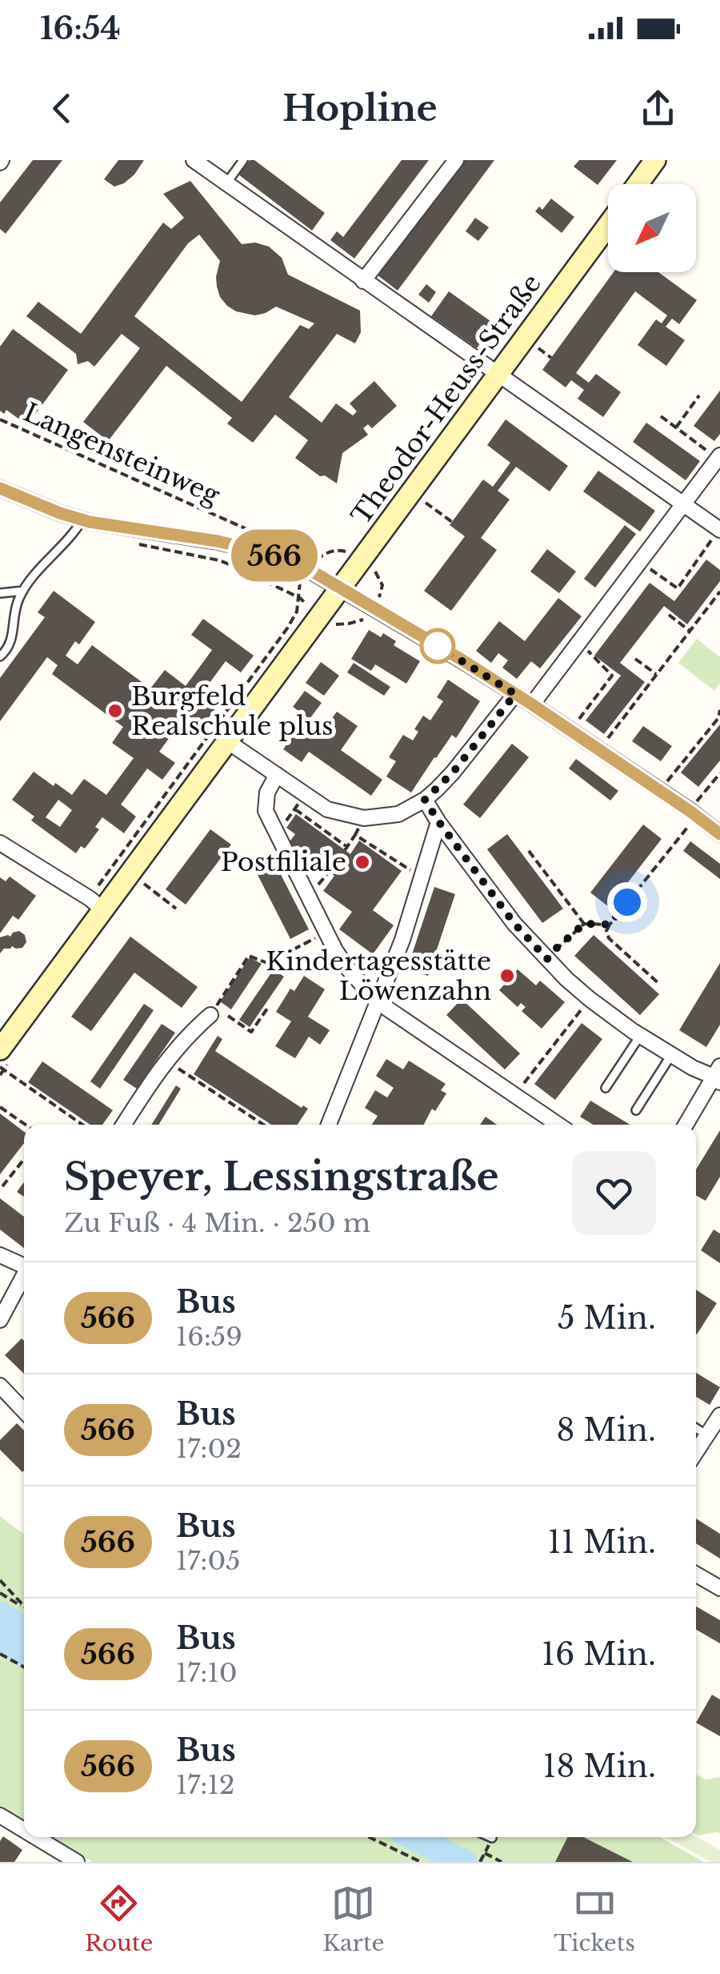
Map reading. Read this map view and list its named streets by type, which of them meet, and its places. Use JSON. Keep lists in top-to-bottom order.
{
  "streets": {
    "main road": ["Theodor-Heuss-Straße"],
    "path": ["Langensteinweg"]
  },
  "places": ["Burgfeld Realschule plus", "Postfiliale", "Kindertagesstätte Löwenzahn"],
  "lines": ["bus line 566"],
  "north": "bottom left",
  "page": {
    "status": "16:54",
    "header": "Hopline",
    "on_map": "566",
    "heading": ["Speyer, Lessingstraße", "Zu Fuß · 4 Min. · 250 m"],
    "list": [
      {
        "mark": "566",
        "name": "Bus",
        "note": "16:59",
        "value": "5 Min."
      },
      {
        "mark": "566",
        "name": "Bus",
        "note": "17:02",
        "value": "8 Min."
      },
      {
        "mark": "566",
        "name": "Bus",
        "note": "17:05",
        "value": "11 Min."
      },
      {
        "mark": "566",
        "name": "Bus",
        "note": "17:10",
        "value": "16 Min."
      },
      {
        "mark": "566",
        "name": "Bus",
        "note": "17:12",
        "value": "18 Min."
      }
    ],
    "tabs": ["Route", "Karte", "Tickets"]
  }
}
